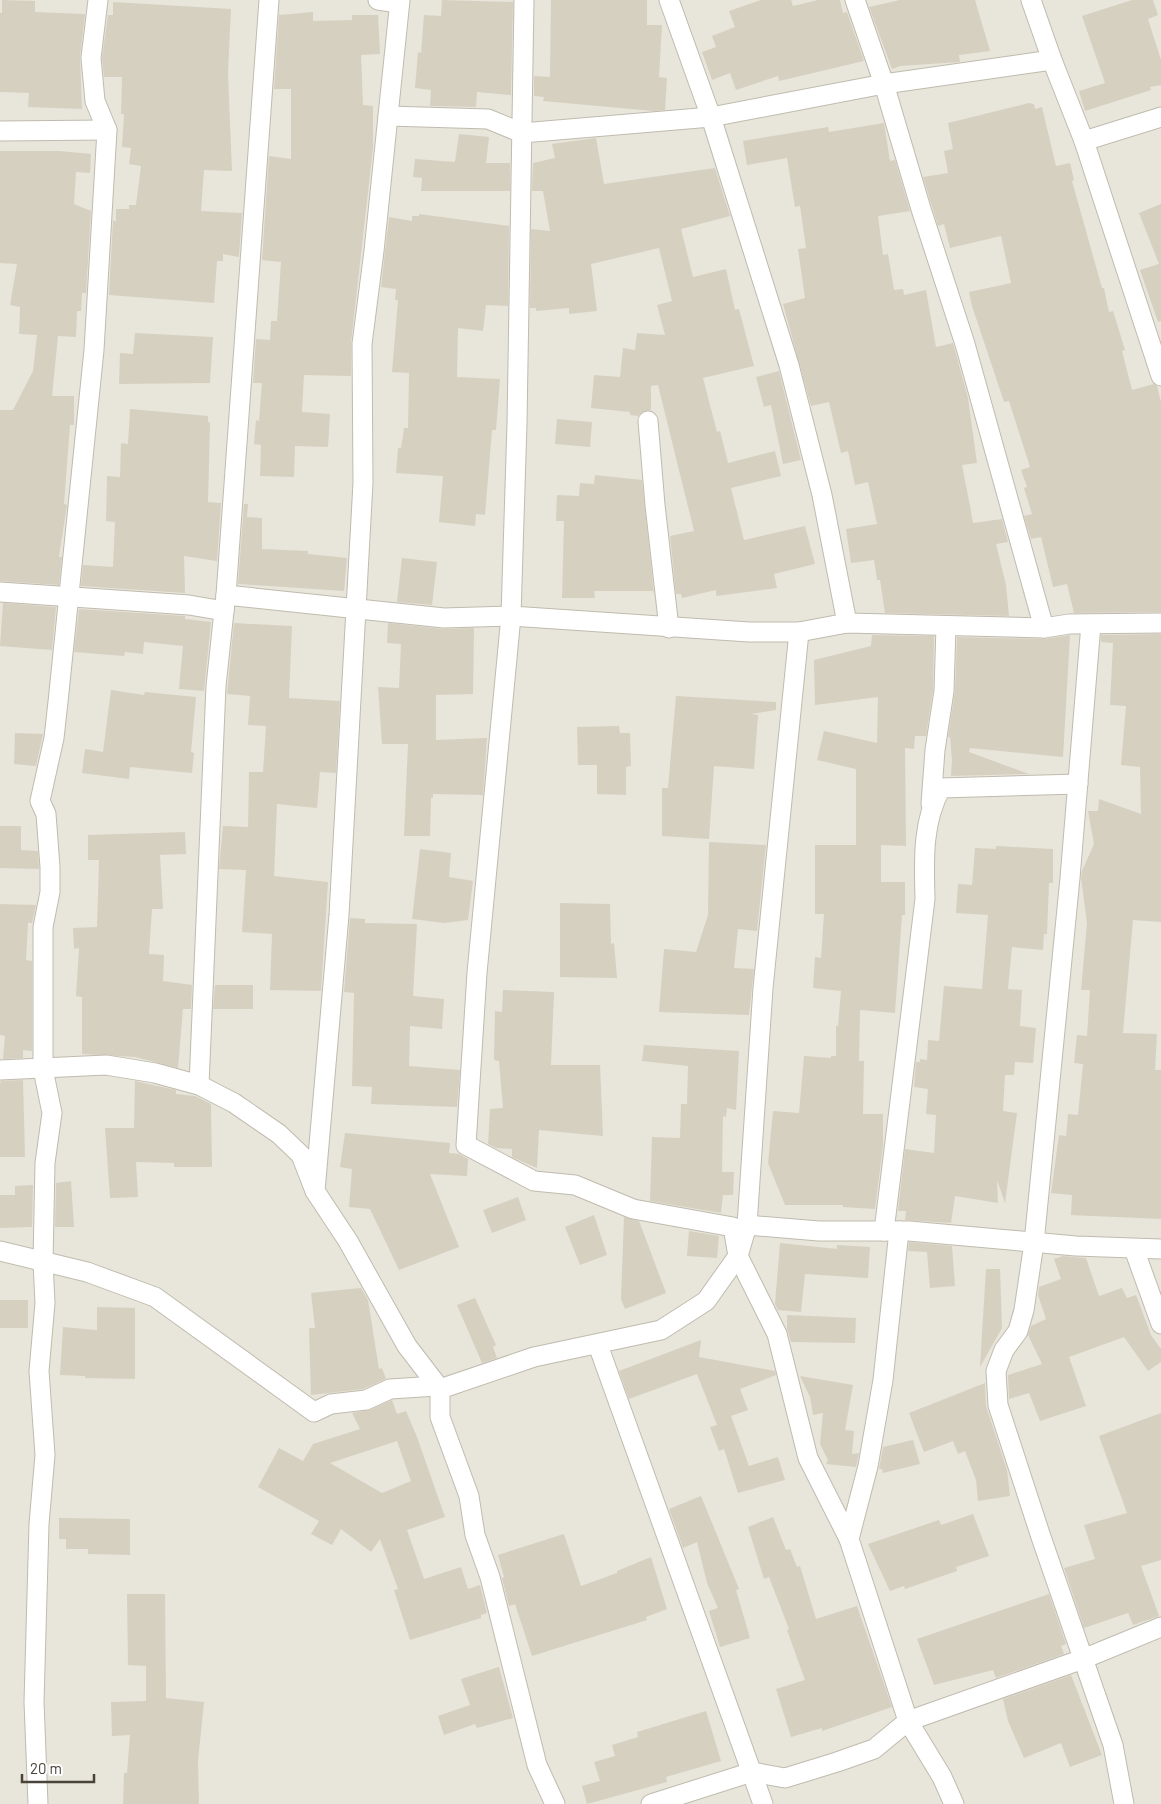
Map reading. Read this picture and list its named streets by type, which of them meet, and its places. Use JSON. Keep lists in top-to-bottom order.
{
  "scale_bar": "20 m"
}
